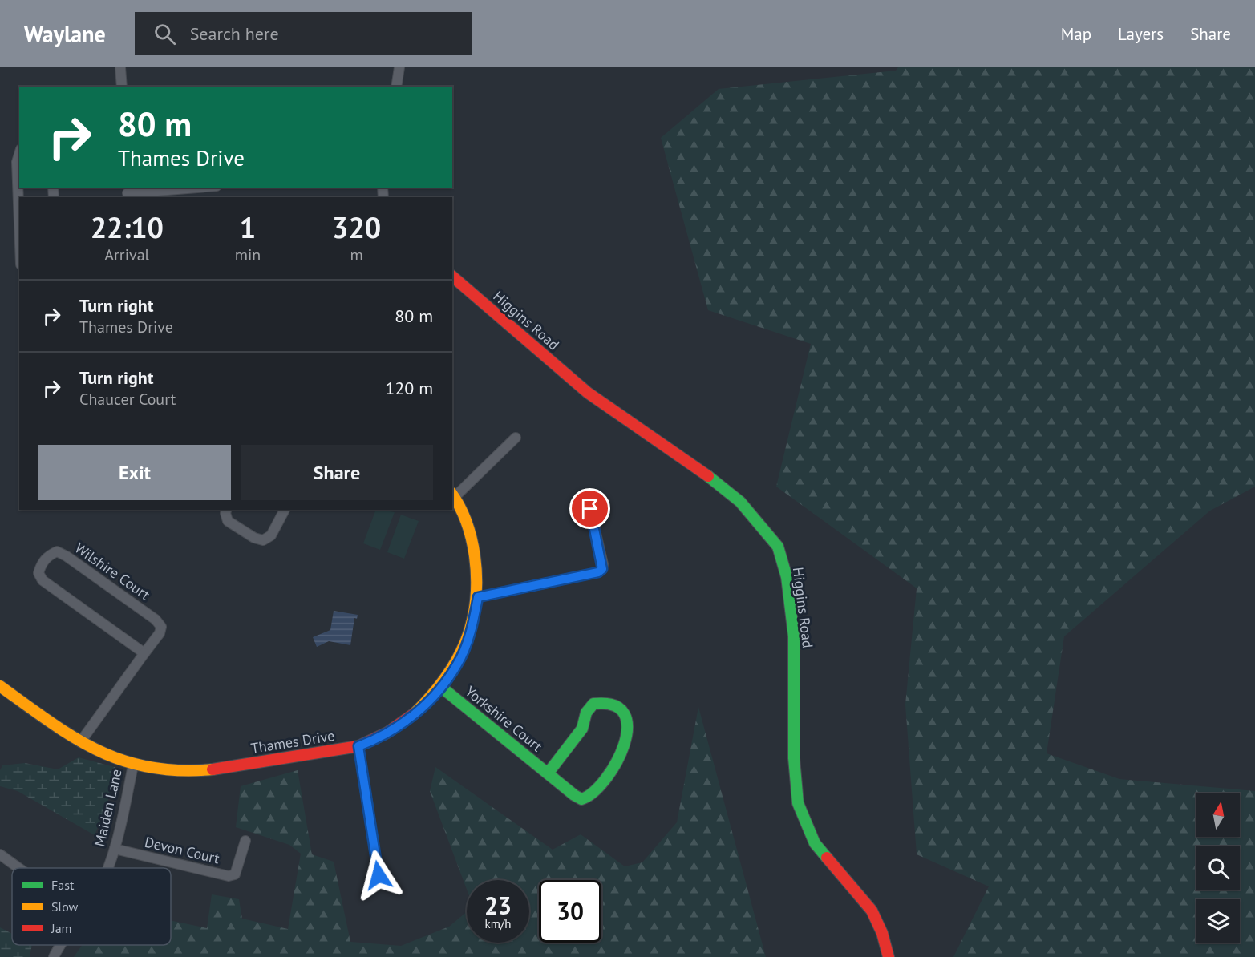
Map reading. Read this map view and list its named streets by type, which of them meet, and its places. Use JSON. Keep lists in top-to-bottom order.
{
  "streets": {
    "street": [
      "Higgins Road",
      "Wilshire Court",
      "Yorkshire Court",
      "Thames Drive",
      "Maiden Lane",
      "Devon Court"
    ]
  },
  "crossings": [
    ["Wilshire Court", "Thames Drive"],
    ["Yorkshire Court", "Thames Drive"],
    ["Thames Drive", "Maiden Lane"],
    ["Maiden Lane", "Devon Court"]
  ],
  "legend": ["Fast", "Slow", "Jam"],
  "north": "top",
  "page": {
    "header": "Waylane",
    "search": "Search here",
    "nav": ["Map", "Layers", "Share"],
    "turn": ["80 m", "Thames Drive"],
    "eta": [
      "22:10",
      "Arrival",
      "1",
      "min",
      "320",
      "m"
    ],
    "list": [
      {
        "name": "Turn right",
        "note": "Thames Drive",
        "value": "80 m"
      },
      {
        "name": "Turn right",
        "note": "Chaucer Court",
        "value": "120 m"
      }
    ],
    "buttons": ["Exit", "Share"],
    "speed": "23 km/h",
    "limit": "30"
  }
}
